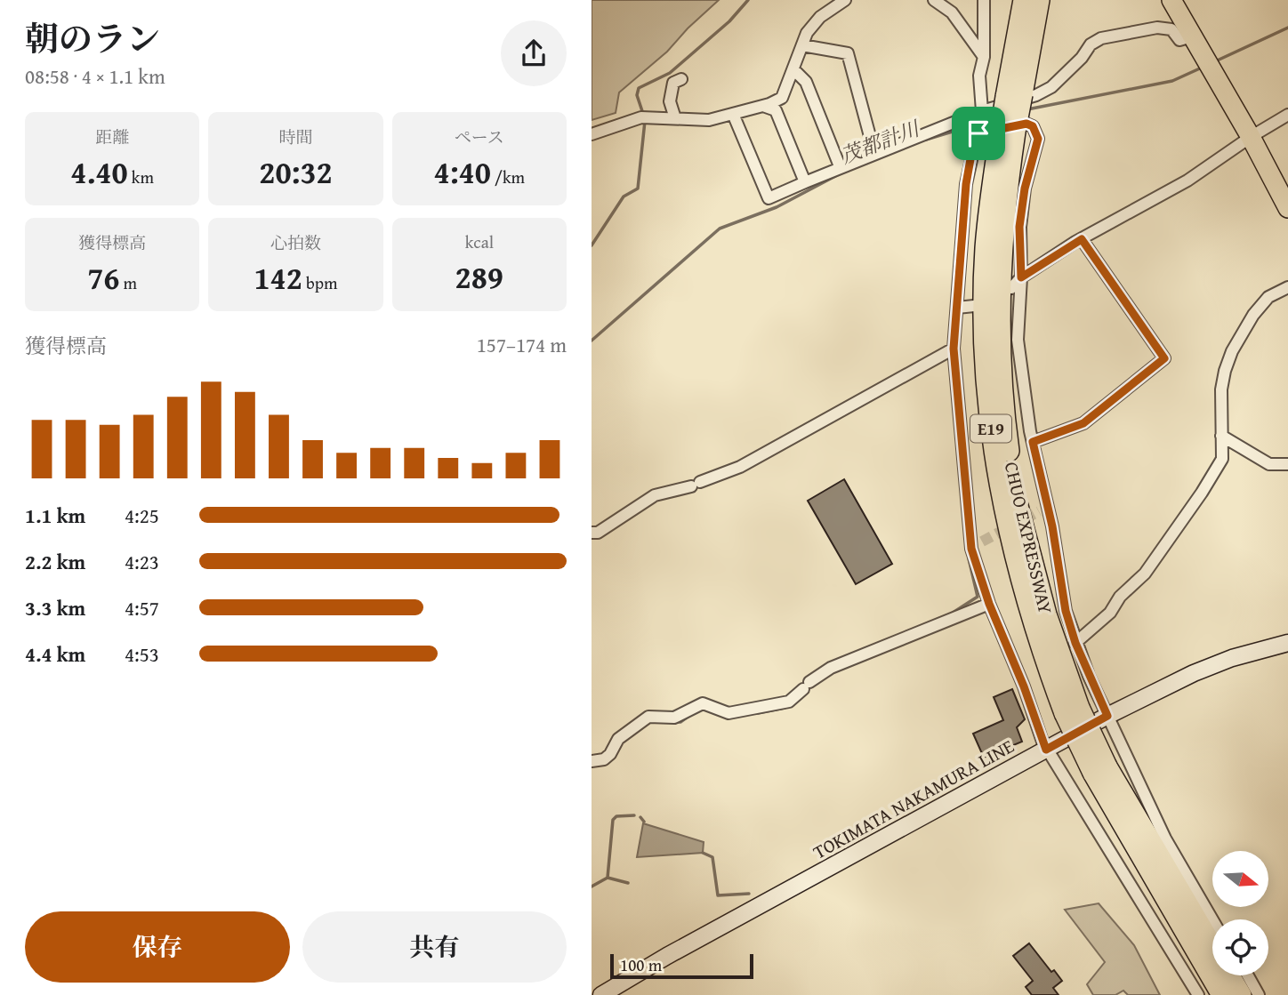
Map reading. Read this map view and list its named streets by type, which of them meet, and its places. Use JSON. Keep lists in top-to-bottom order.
{
  "streets": {
    "highway": ["E19", "CHUO EXPRESSWAY"],
    "main road": ["TOKIMATA NAKAMURA LINE"]
  },
  "water": ["茂都計川"],
  "scale_bar": "100 m",
  "north": "right",
  "page": {
    "heading": ["朝のラン", "08:58 · 4 × 1.1 km"],
    "stats": [
      ["距離", "4.40 km"],
      ["時間", "20:32"],
      ["ペース", "4:40 /km"],
      ["獲得標高", "76 m"],
      ["心拍数", "142 bpm"],
      ["kcal", "289"]
    ],
    "chart": ["獲得標高", "157–174 m"],
    "list": [
      {
        "name": "1.1 km",
        "note": "4:25"
      },
      {
        "name": "2.2 km",
        "note": "4:23"
      },
      {
        "name": "3.3 km",
        "note": "4:57"
      },
      {
        "name": "4.4 km",
        "note": "4:53"
      }
    ],
    "buttons": ["保存", "共有"],
    "scale": "100 m"
  }
}
